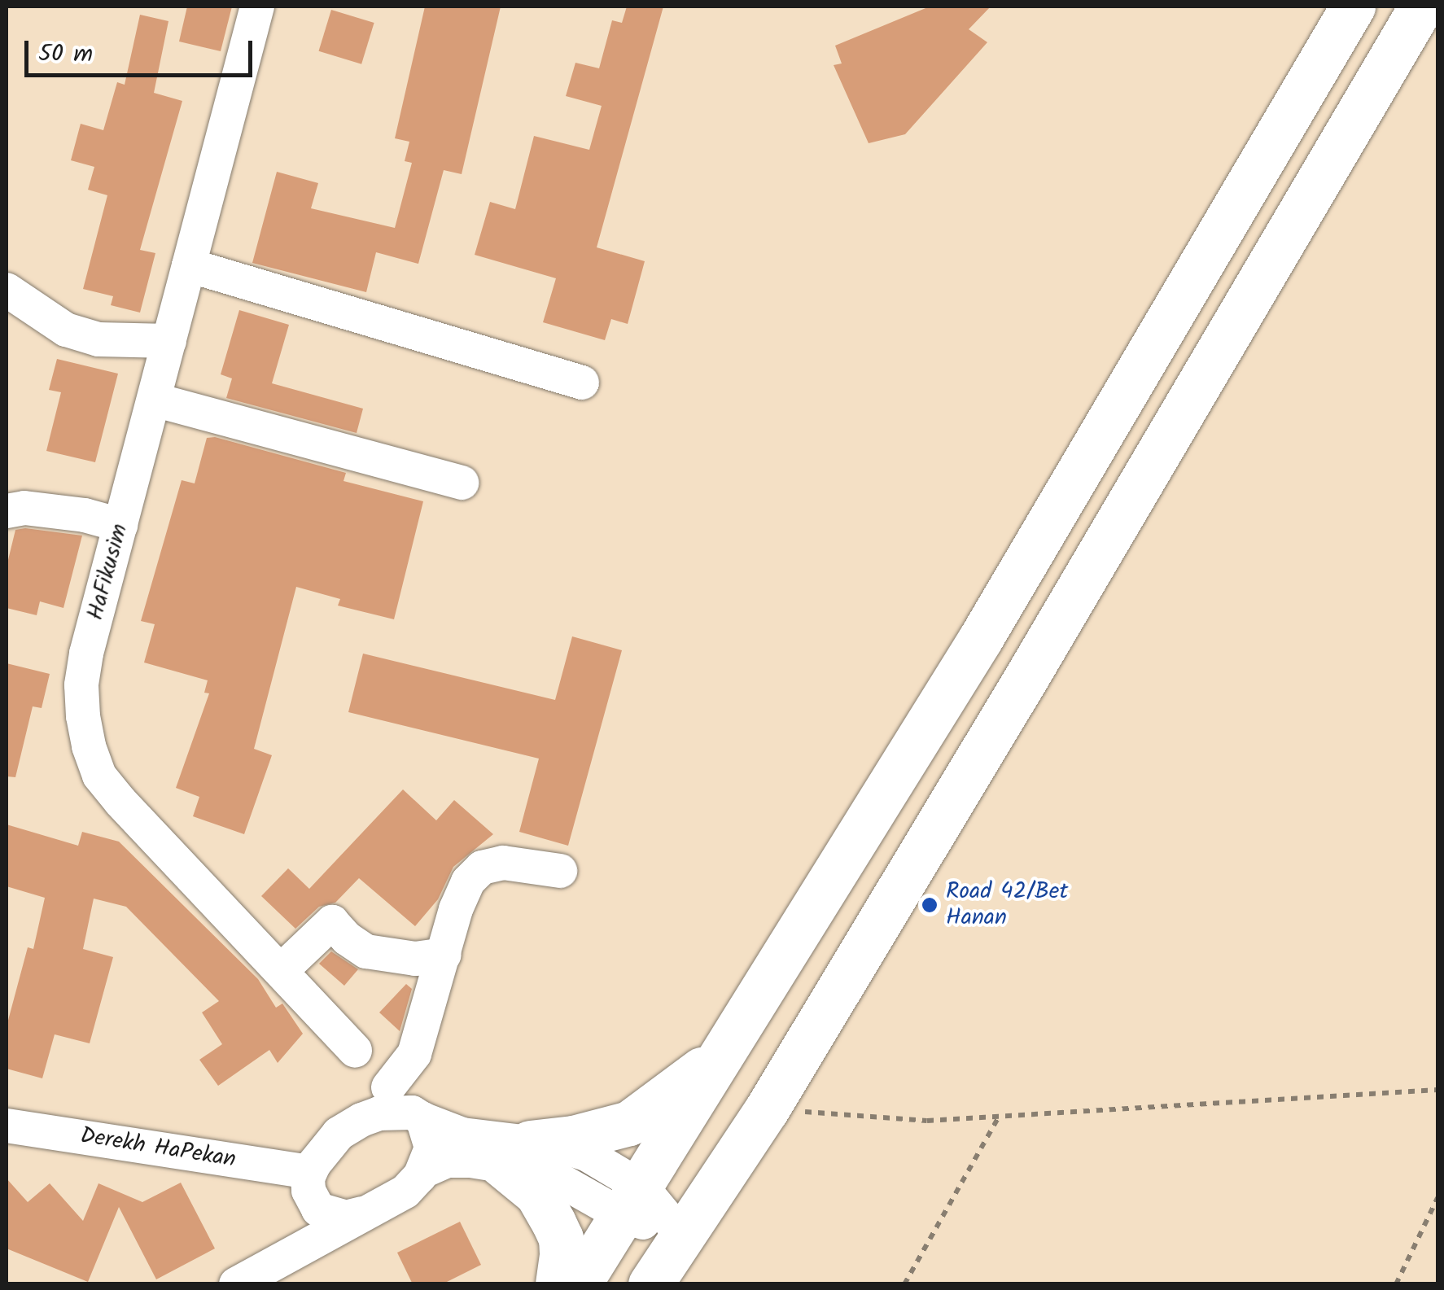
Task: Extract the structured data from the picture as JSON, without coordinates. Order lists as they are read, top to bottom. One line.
{"streets":{"street":["HaFikusim","Derekh HaPekan"]},"crossings":[["HaFikusim","Derekh HaPekan"]],"places":["Road 42/Bet Hanan"],"scale_bar":"50 m"}
